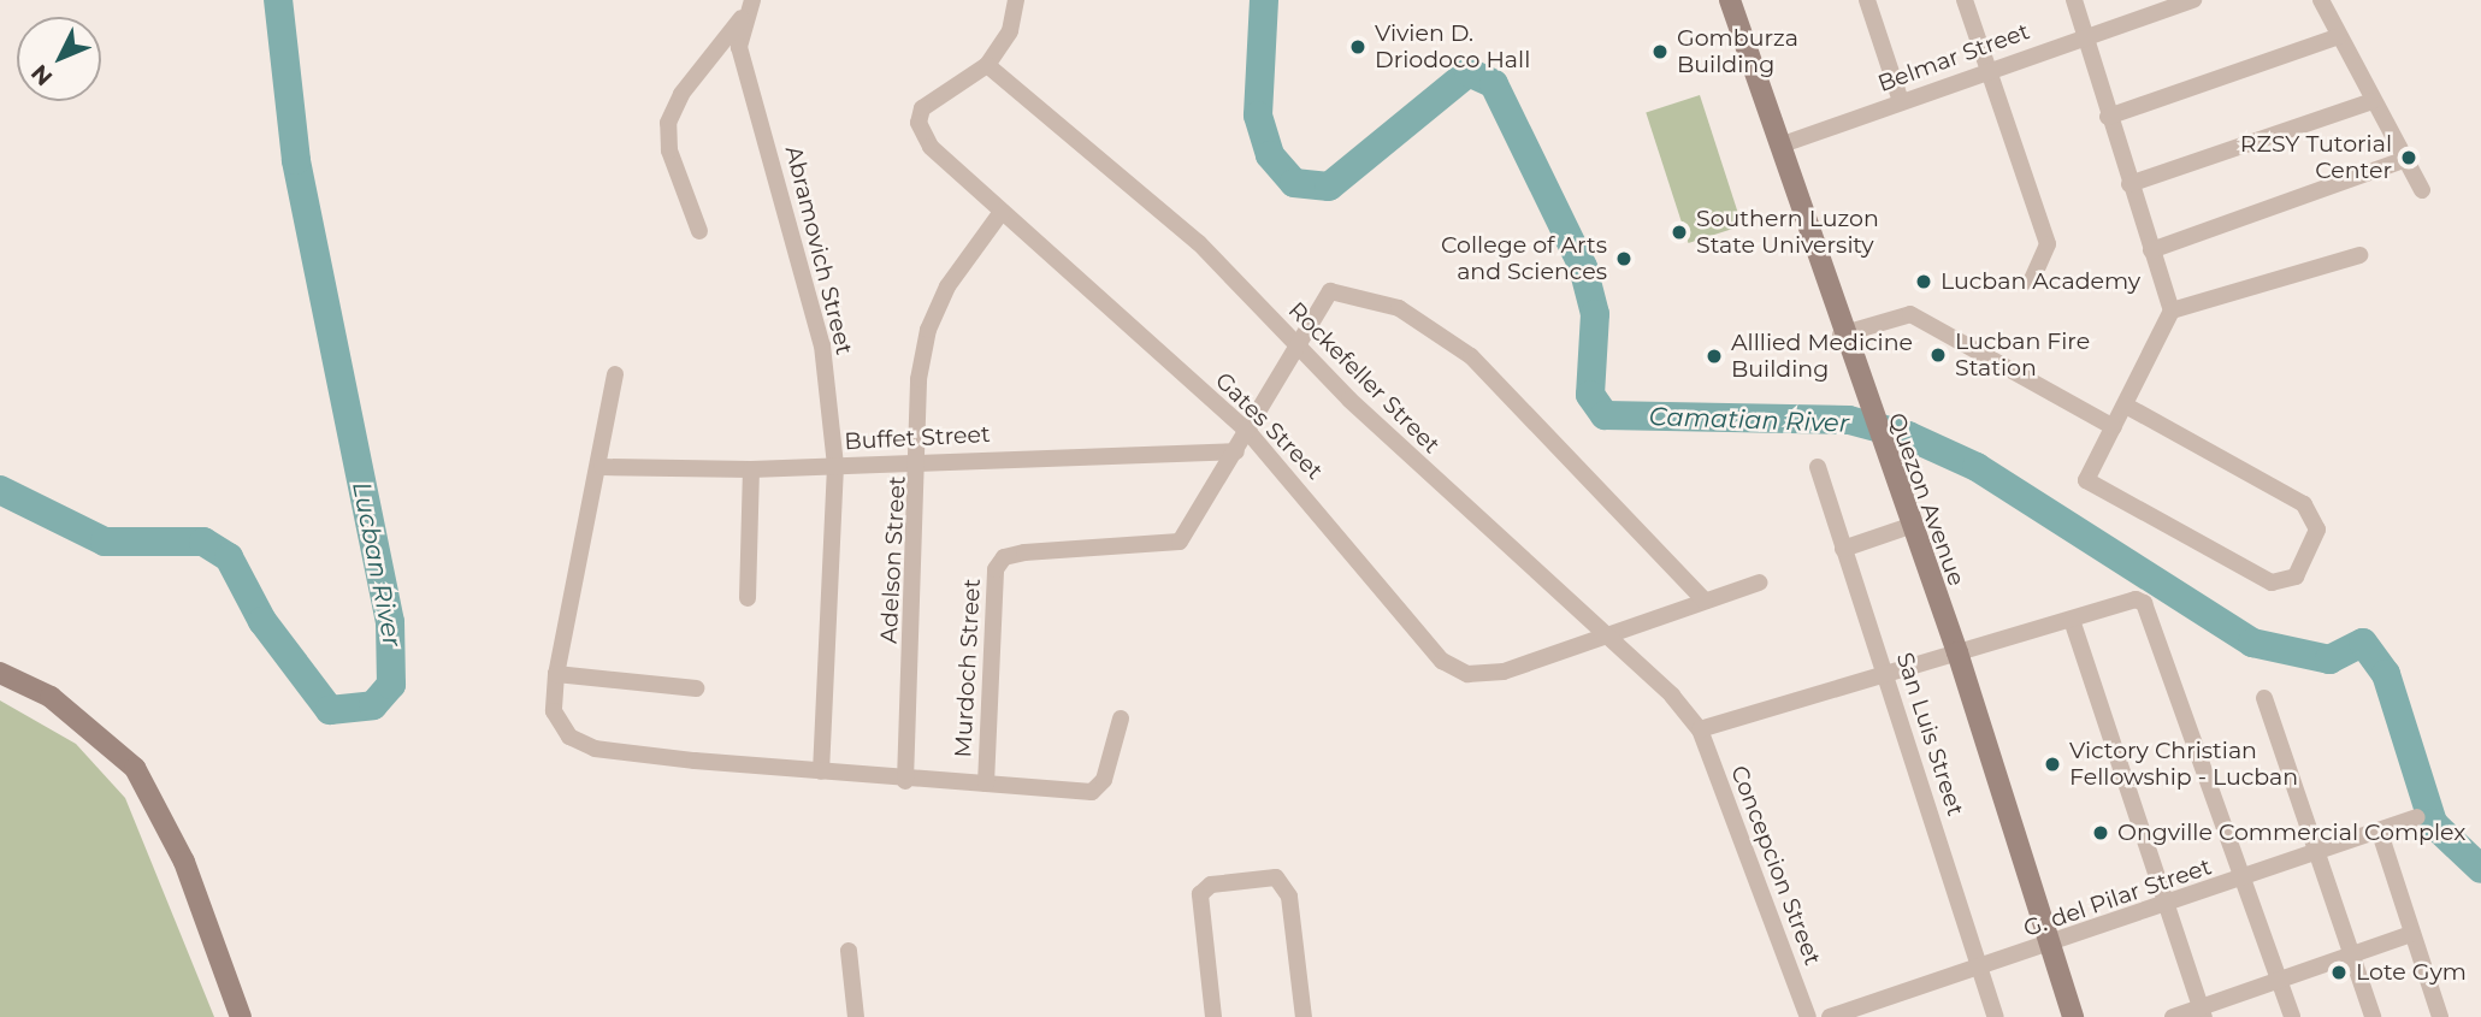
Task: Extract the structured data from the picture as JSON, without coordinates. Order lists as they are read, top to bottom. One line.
{"streets":{"main road":["Quezon Avenue"],"street":["Belmar Street","Abramovich Street","Rockefeller Street","Gates Street","Buffet Street","Adelson Street","Murdoch Street","San Luis Street","Concepcion Street","G. del Pilar Street"]},"crossings":[["Belmar Street","Quezon Avenue"],["Abramovich Street","Buffet Street"],["Rockefeller Street","Gates Street"],["Rockefeller Street","Murdoch Street"],["Rockefeller Street","Concepcion Street"],["Gates Street","Adelson Street"],["Gates Street","Murdoch Street"],["Buffet Street","Adelson Street"],["Buffet Street","Murdoch Street"],["Quezon Avenue","G. del Pilar Street"],["San Luis Street","G. del Pilar Street"]],"water":["Camatian River","Lucban River"],"places":["Vivien D. Driodoco Hall","Gomburza Building","RZSY Tutorial Center","Southern Luzon State University","College of Arts and Sciences","Lucban Academy","Lucban Fire Station","Alllied Medicine Building","Victory Christian Fellowship - Lucban","Ongville Commercial Complex","Lote Gym"],"north":"bottom left"}
